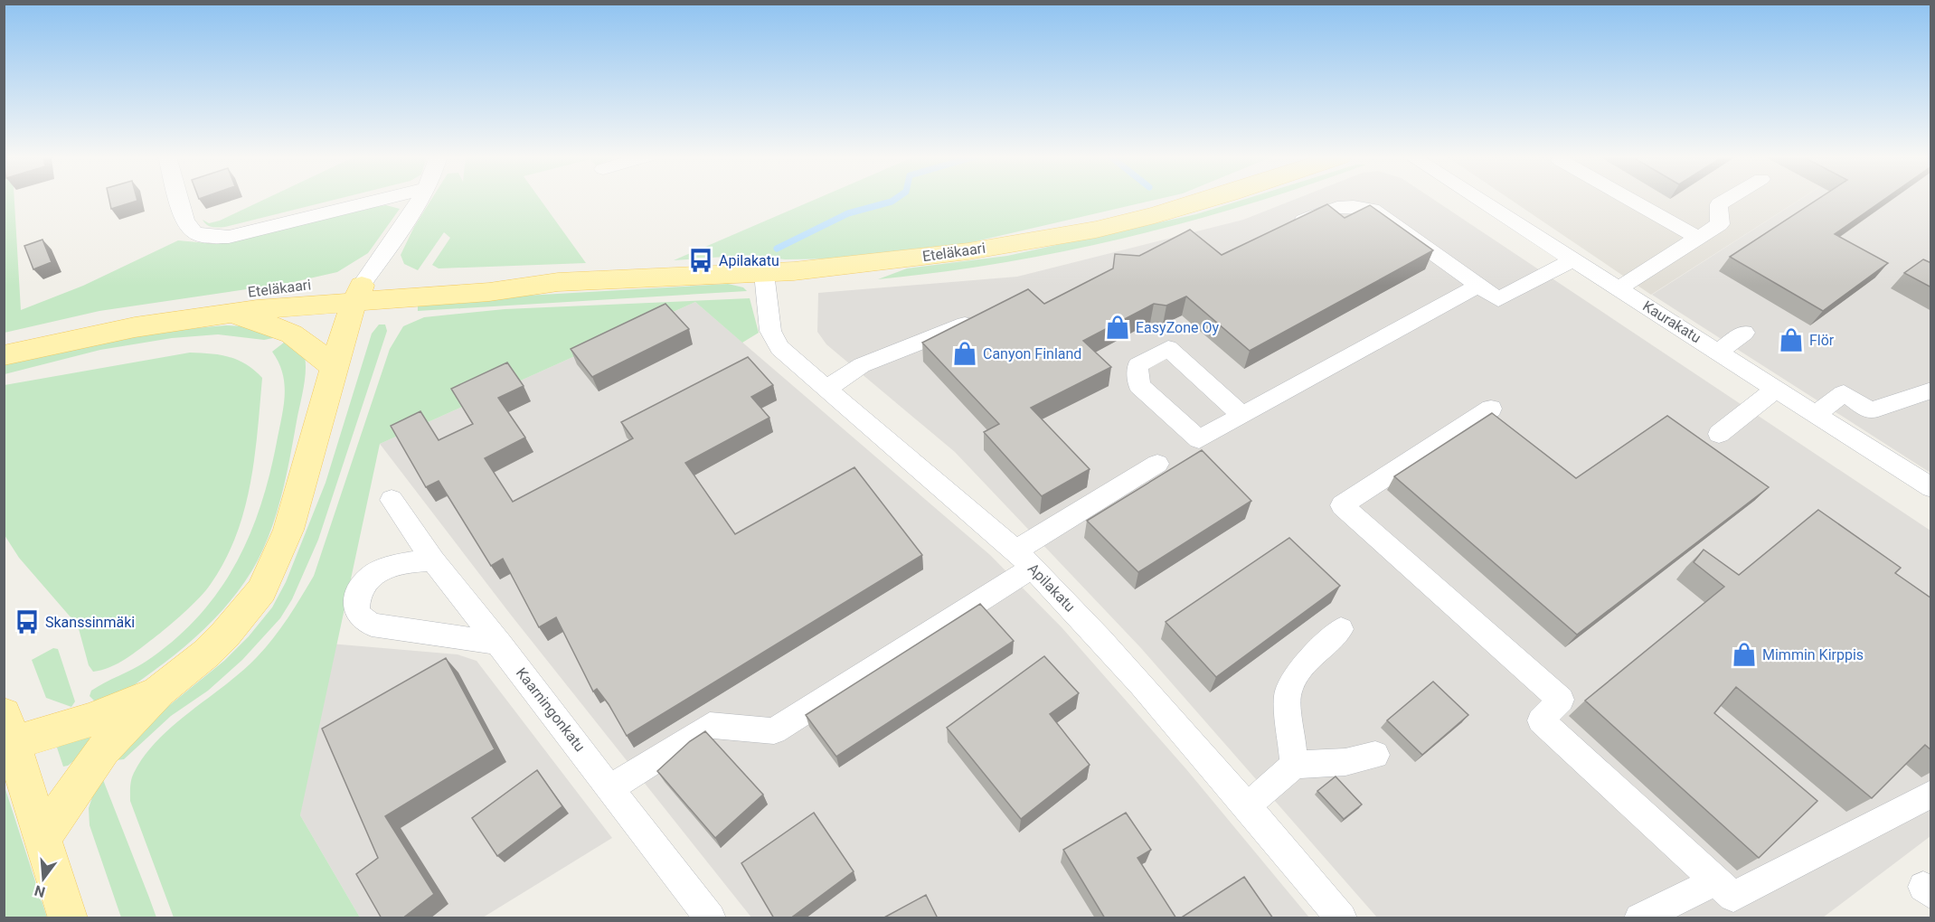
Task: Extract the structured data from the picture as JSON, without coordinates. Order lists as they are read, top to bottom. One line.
{"streets":{"main road":["Eteläkaari"],"street":["Kaurakatu","Apilakatu","Kaarningonkatu"]},"crossings":[["Eteläkaari","Apilakatu"]],"places":{"bus stop":["Apilakatu","Skanssinmäki"],"shop":["EasyZone Oy","Flör","Canyon Finland","Mimmin Kirppis"]},"north":"bottom"}
